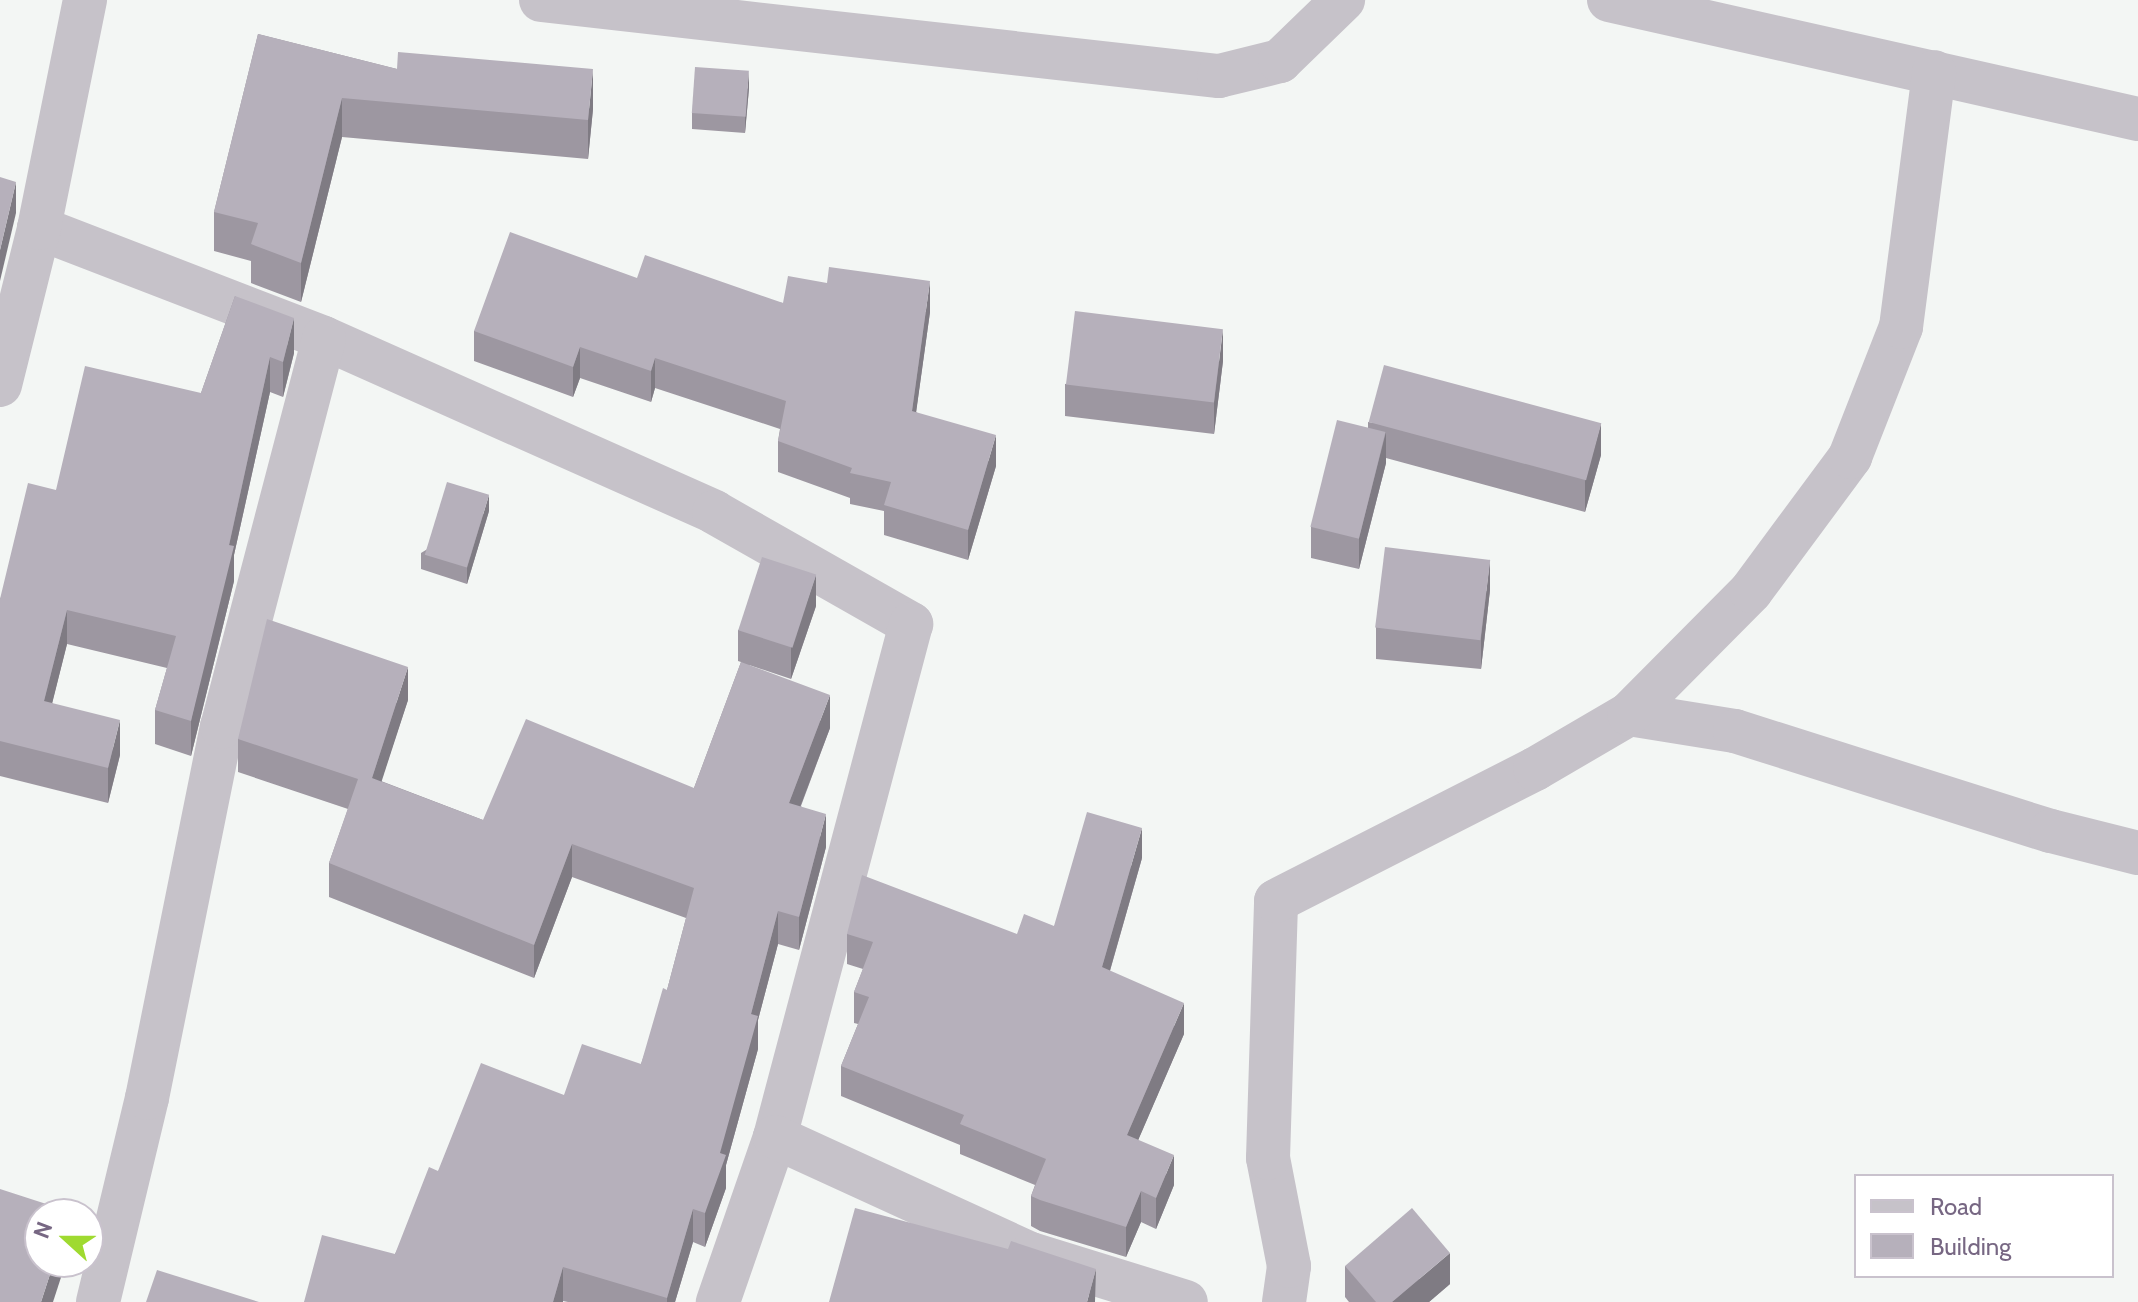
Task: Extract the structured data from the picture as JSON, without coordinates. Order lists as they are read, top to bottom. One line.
{"legend":["Road","Building"],"north":"left"}
